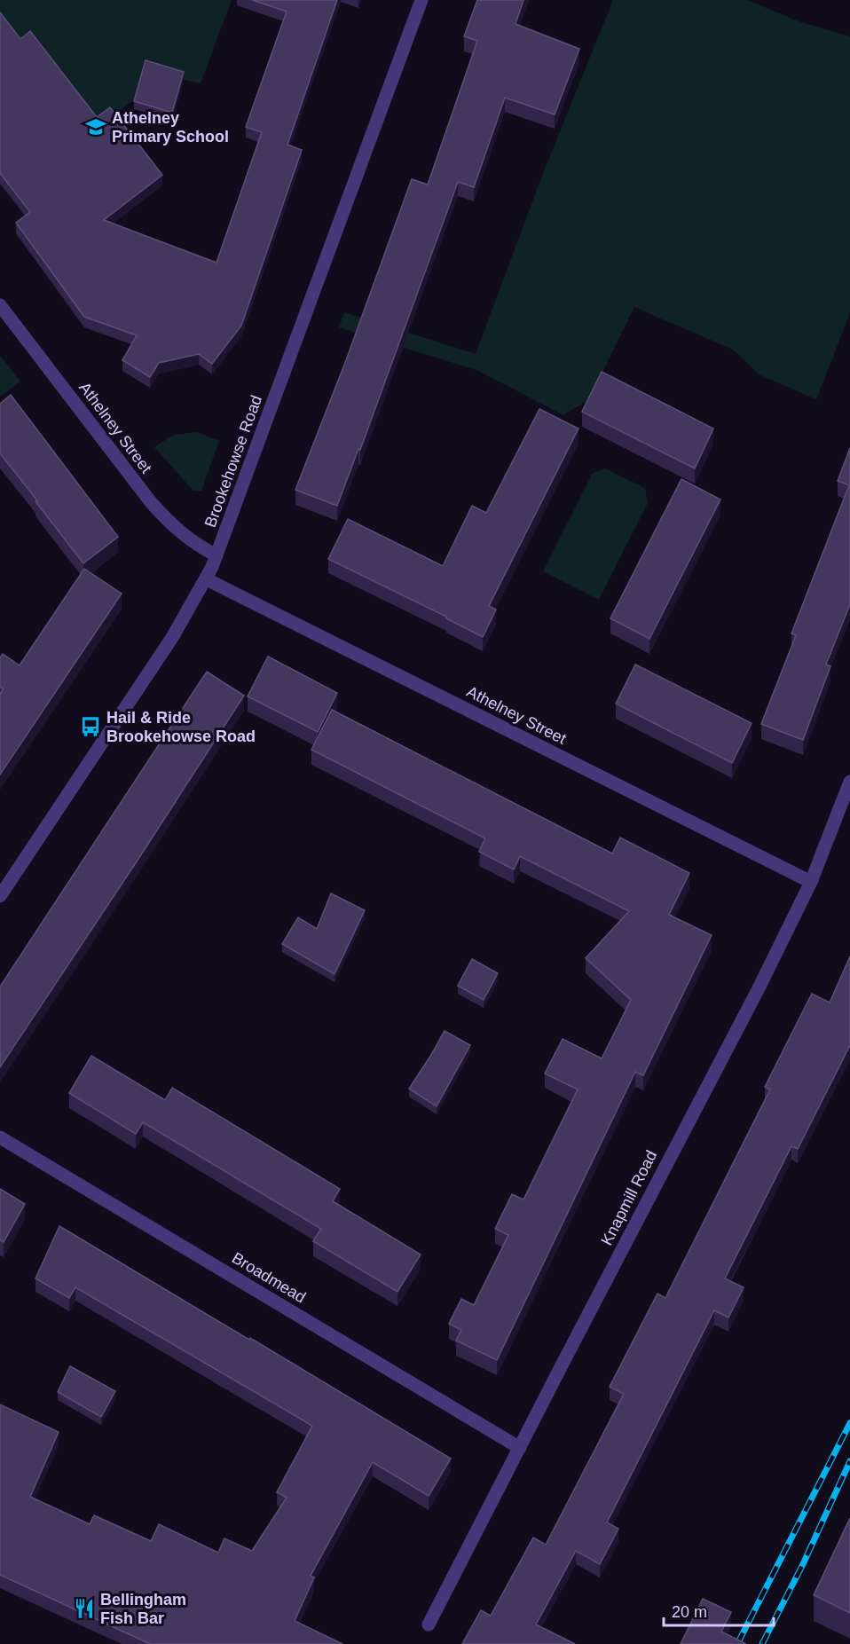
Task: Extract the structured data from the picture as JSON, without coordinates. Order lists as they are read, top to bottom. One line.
{"streets":{"street":["Athelney Street","Brookehowse Road","Knapmill Road","Broadmead"]},"crossings":[["Athelney Street","Brookehowse Road"],["Athelney Street","Knapmill Road"],["Knapmill Road","Broadmead"]],"places":{"school or university":["Athelney Primary School"],"bus stop":["Hail & Ride Brookehowse Road"],"restaurant":["Bellingham Fish Bar"]},"scale_bar":"20 m"}
